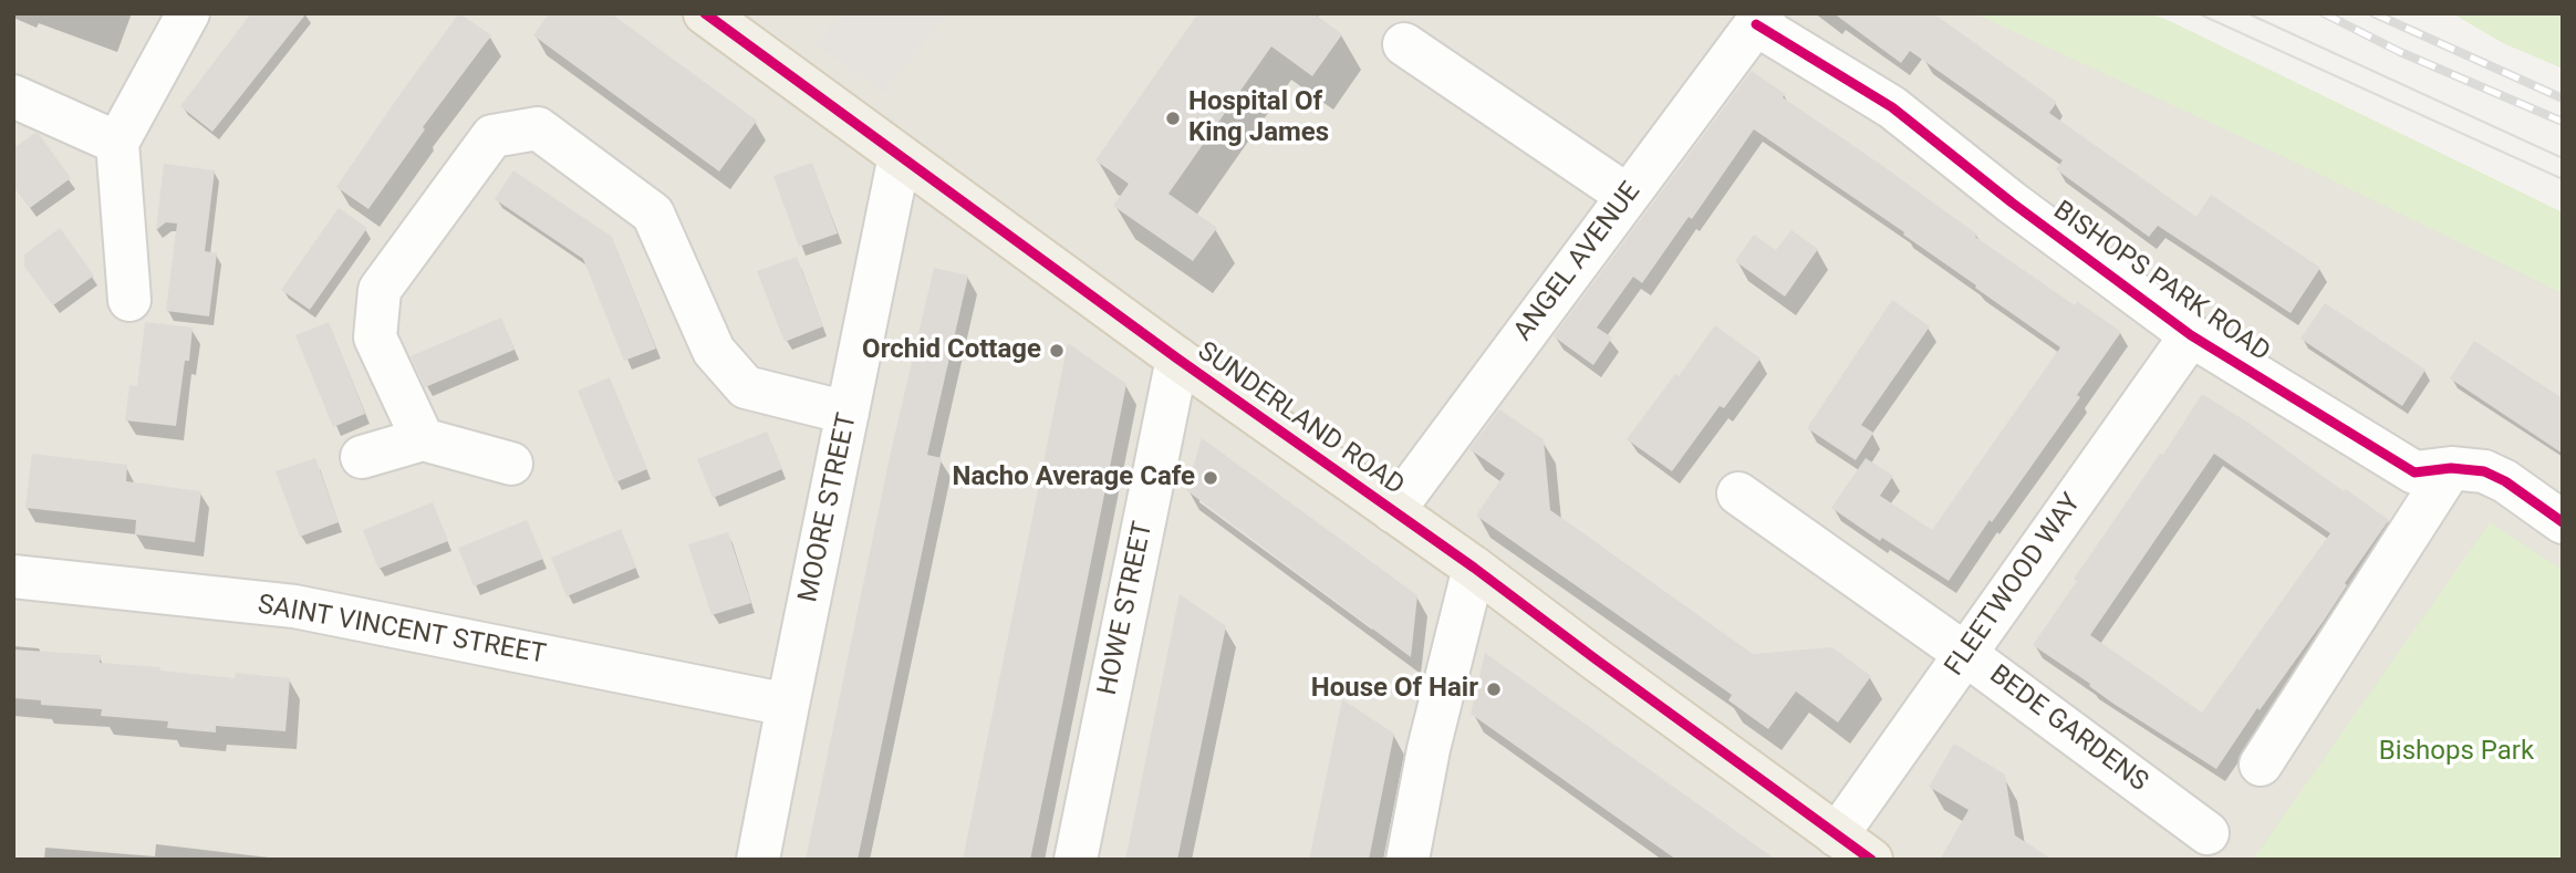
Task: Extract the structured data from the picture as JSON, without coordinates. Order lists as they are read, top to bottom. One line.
{"streets":{"main road":["SUNDERLAND ROAD"],"street":["ANGEL AVENUE","BISHOPS PARK ROAD","MOORE STREET","FLEETWOOD WAY","HOWE STREET","SAINT VINCENT STREET","BEDE GARDENS"]},"crossings":[["ANGEL AVENUE","BISHOPS PARK ROAD"],["ANGEL AVENUE","SUNDERLAND ROAD"],["BISHOPS PARK ROAD","FLEETWOOD WAY"],["SUNDERLAND ROAD","MOORE STREET"],["SUNDERLAND ROAD","FLEETWOOD WAY"],["SUNDERLAND ROAD","HOWE STREET"],["MOORE STREET","SAINT VINCENT STREET"],["FLEETWOOD WAY","BEDE GARDENS"]],"parks":["Bishops Park"],"places":["Hospital Of King James","Orchid Cottage","Nacho Average Cafe","House Of Hair"]}
